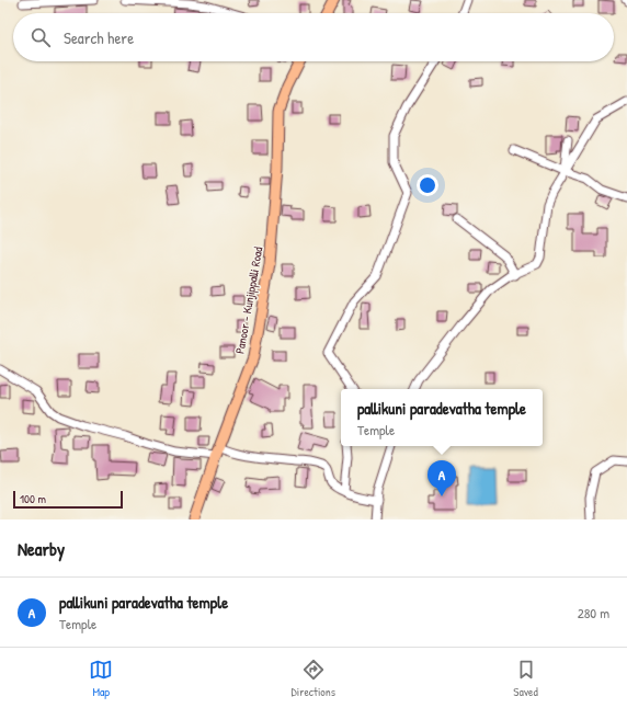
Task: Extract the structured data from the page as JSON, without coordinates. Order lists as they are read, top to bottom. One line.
{"streets":{"main road":["Panoor - Kunjippalli Road"]},"scale_bar":"100 m","page":{"search":"Search here","popup":["pallikuni paradevatha temple","Temple"],"pins":"A","scale":"100 m","heading":"Nearby","list":[{"mark":"A","name":"pallikuni paradevatha temple","note":"Temple","value":"280 m"}],"nav":["Map","Directions","Saved"]}}
